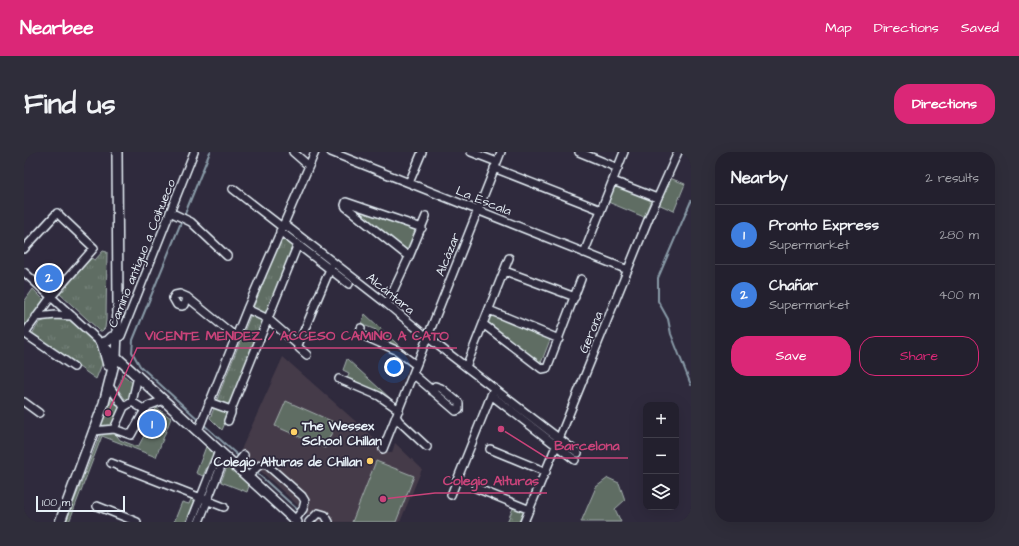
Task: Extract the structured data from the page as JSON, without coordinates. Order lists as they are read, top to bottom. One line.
{"streets":{"street":["La Escala","Camino antiguo a Coihueco","Alcázar","Alcántara","Gerona"]},"crossings":[["La Escala","Alcázar"],["La Escala","Gerona"],["Alcázar","Alcántara"],["Alcántara","Gerona"]],"places":["VICENTE MENDEZ / ACCESO CAMINO A CATO","Barcelona","The Wessex School Chillan","Colegio Alturas de Chillan","Colegio Alturas"],"scale_bar":"100 m","page":{"header":"Nearbee","nav":["Map","Directions","Saved"],"buttons":["Directions",["Save","Share"]],"title":"Find us","heading":["Nearby","2 results"],"list":[{"mark":"1","name":"Pronto Express","note":"Supermarket","value":"280 m"},{"mark":"2","name":"Chañar","note":"Supermarket","value":"400 m"}],"pins":["2","1"],"map_buttons":["+","−"],"scale":"100 m"}}
